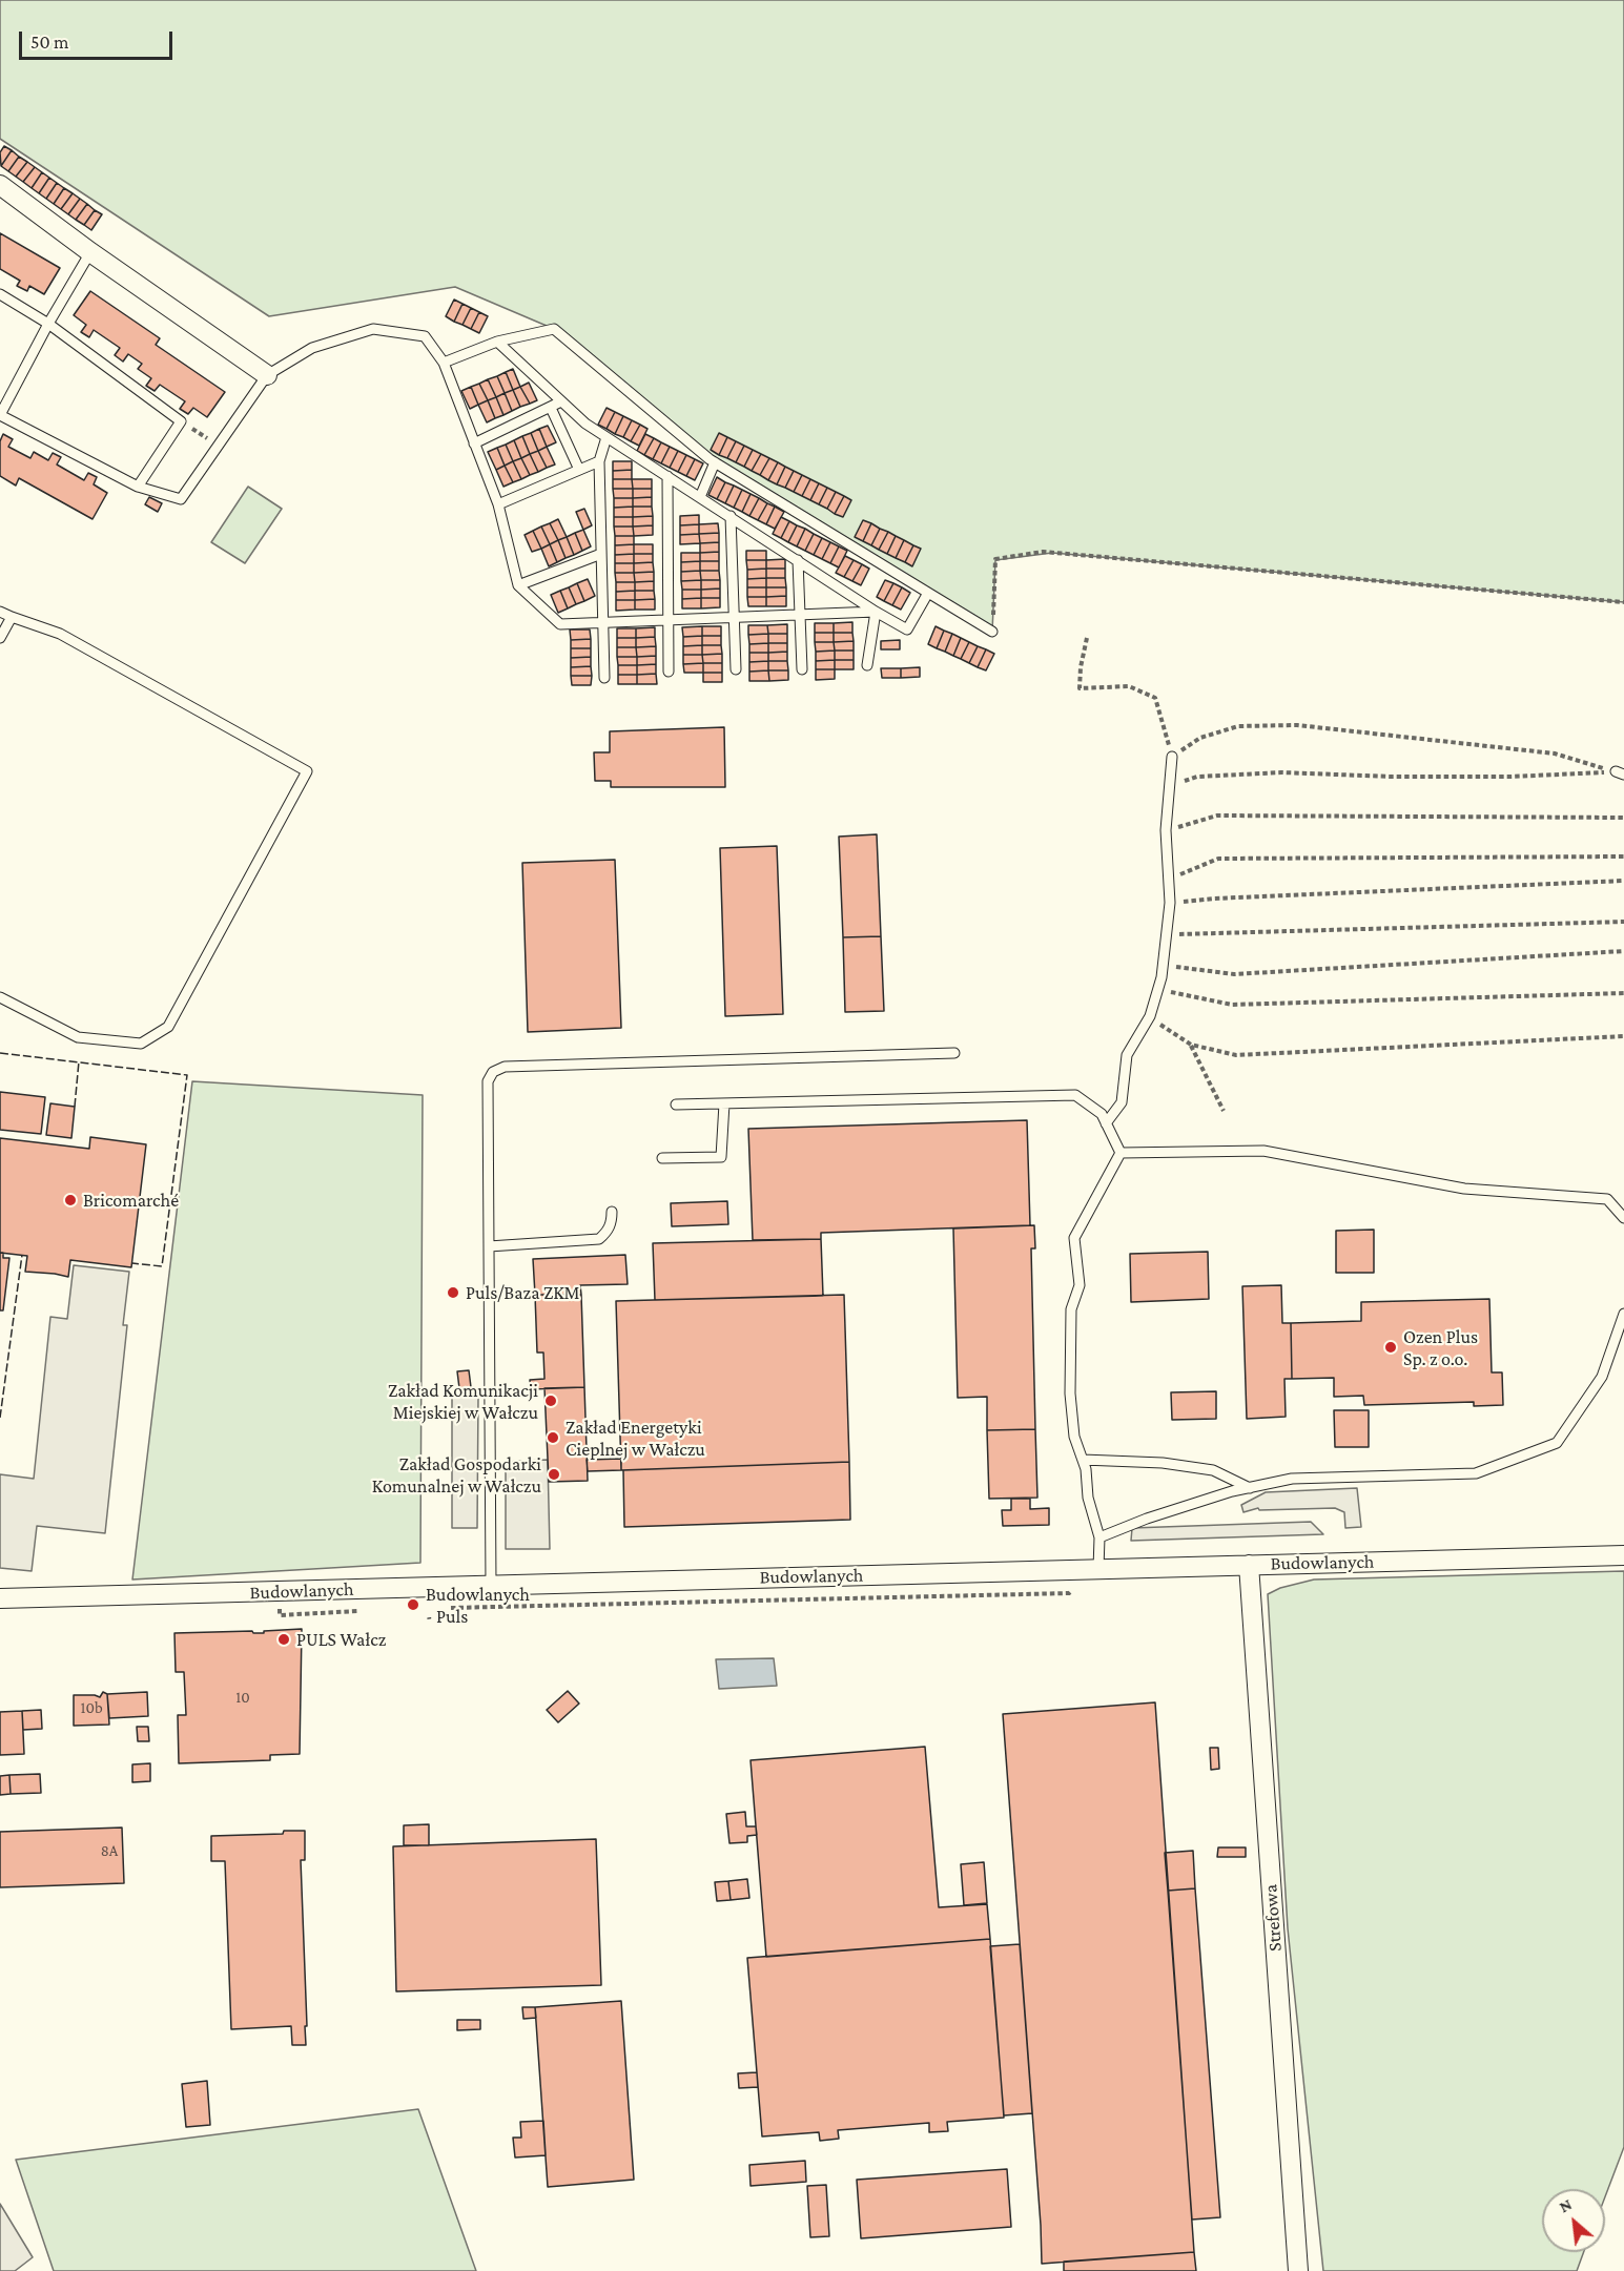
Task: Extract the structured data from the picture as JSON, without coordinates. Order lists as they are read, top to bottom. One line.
{"streets":{"street":["Budowlanych","Strefowa"]},"crossings":[["Budowlanych","Strefowa"]],"places":["Bricomarché","Puls/Baza ZKM","Ozen Plus Sp. z o.o.","Zakład Komunikacji Miejskiej w Wałczu","Zakład Energetyki Cieplnej w Wałczu","Zakład Gospodarki Komunalnej w Wałczu","Budowlanych - Puls","PULS Wałcz"],"house_numbers":["10","10b","8A"],"scale_bar":"50 m","north":"top left"}
